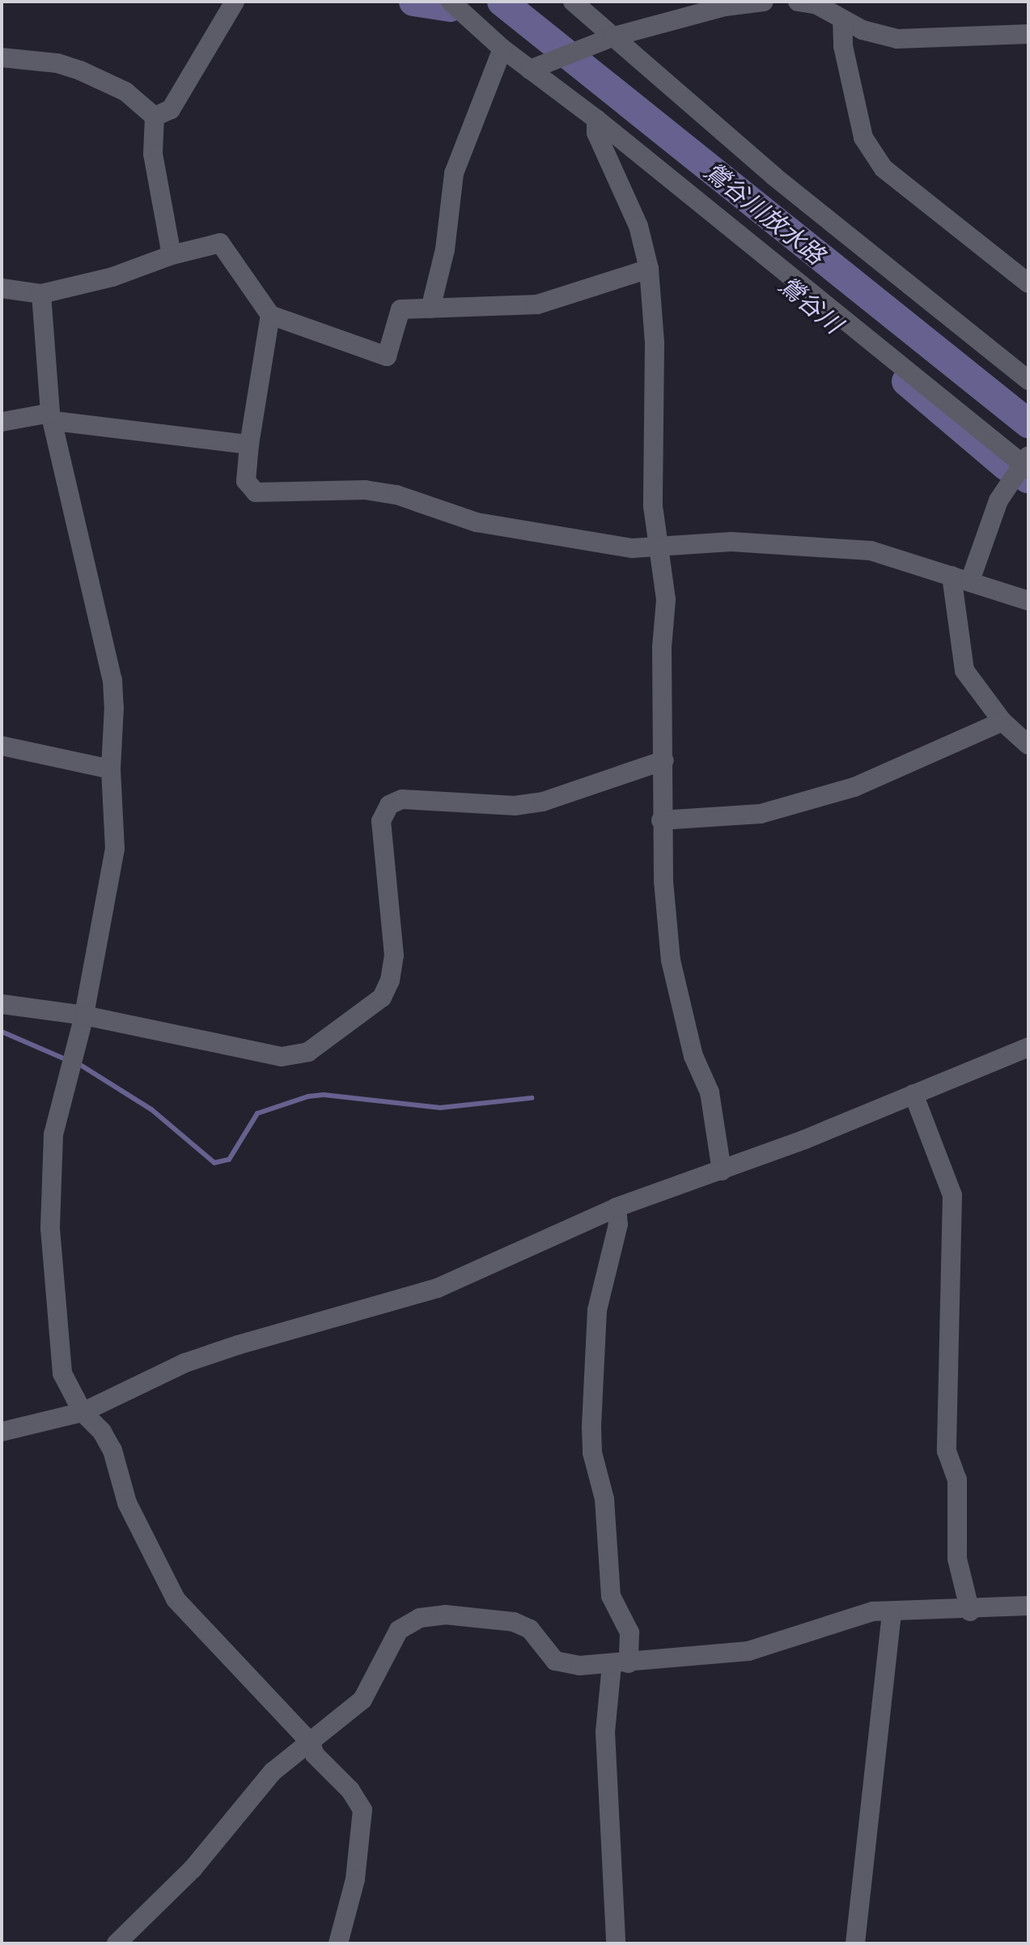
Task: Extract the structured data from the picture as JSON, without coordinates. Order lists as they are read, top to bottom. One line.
{"water":["鶯谷川放水路","鶯谷川"]}
